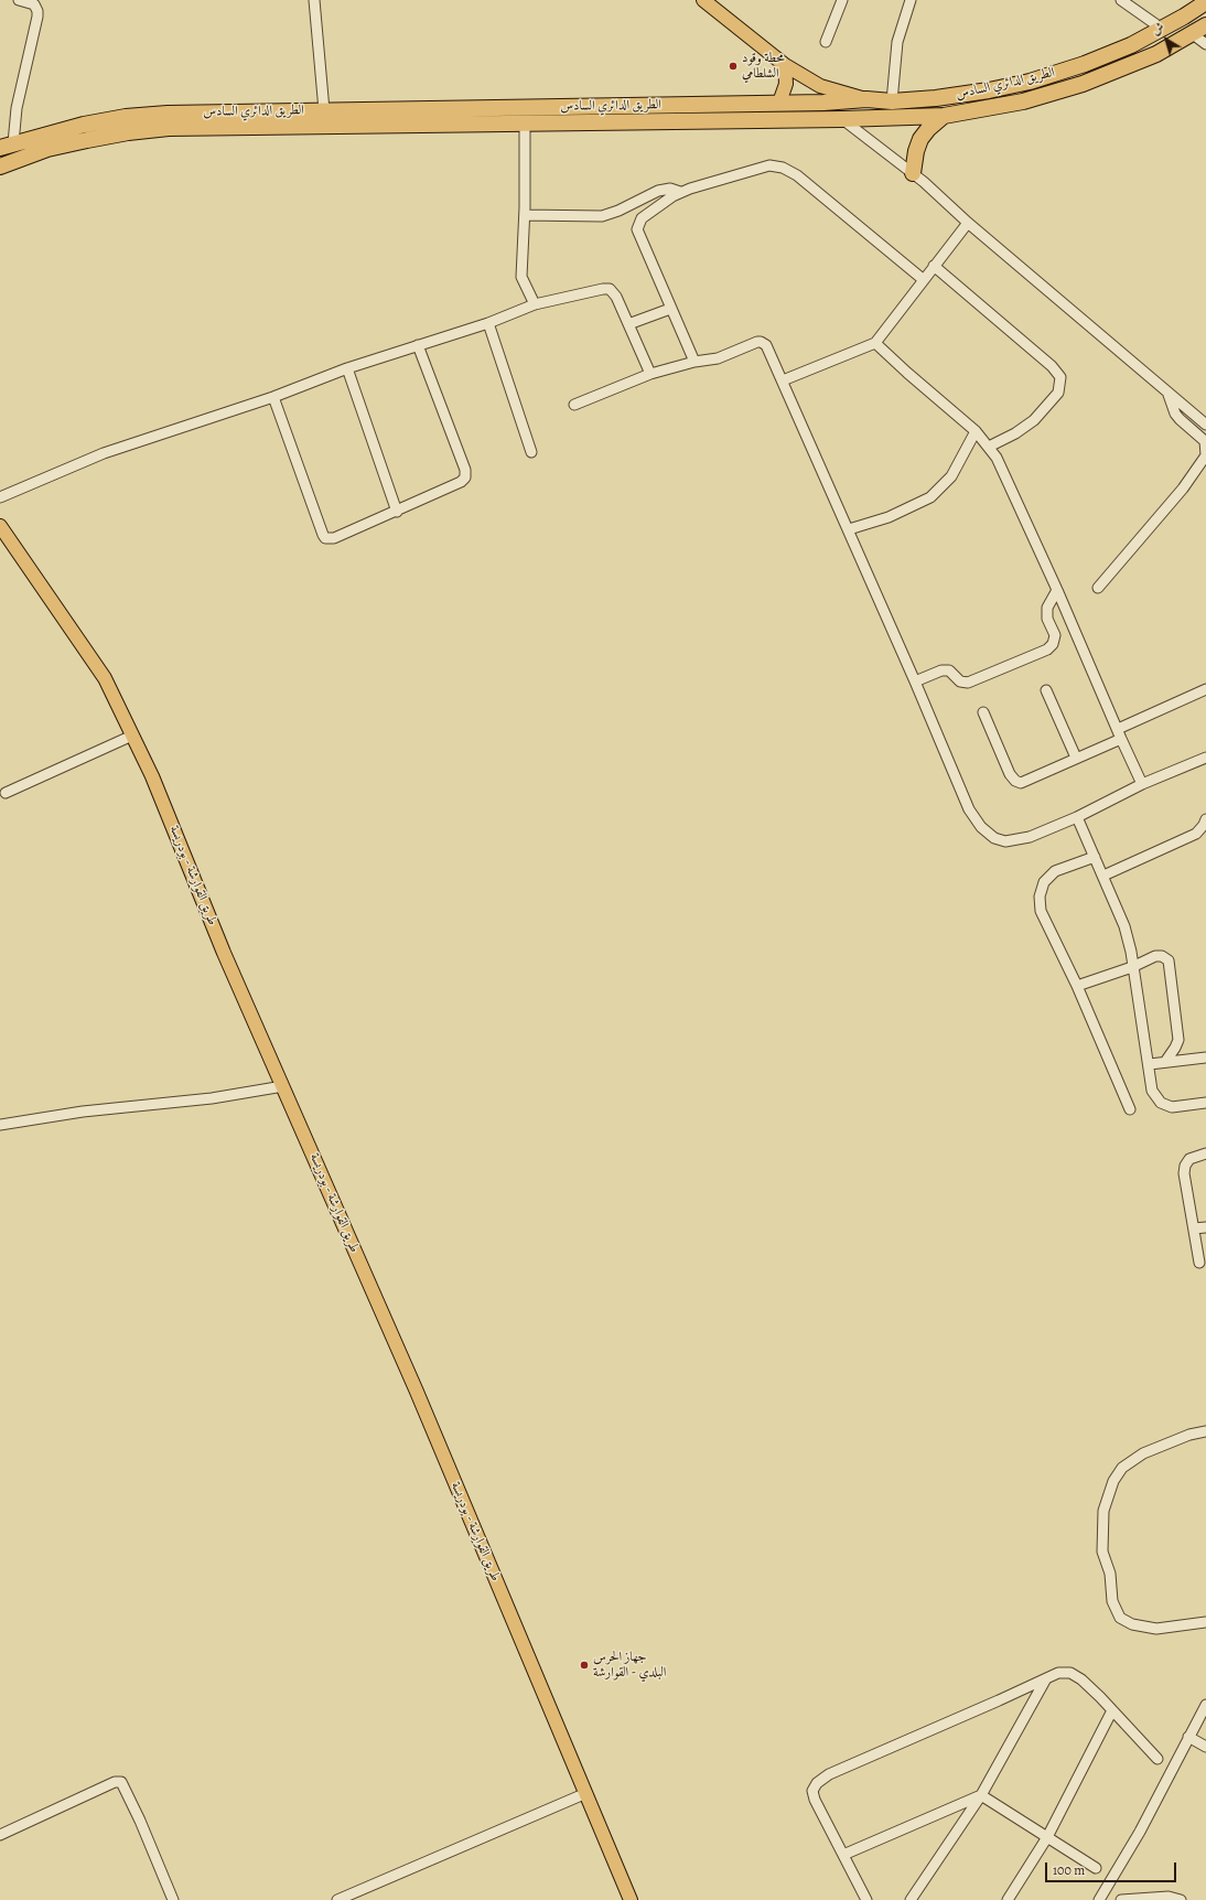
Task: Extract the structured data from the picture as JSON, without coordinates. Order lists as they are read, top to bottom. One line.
{"streets":{"highway":["الطريق الدائري السادس"],"main road":["طريق القوارشة - بودريسة"]},"places":["محطة وقود الشلطامي","جهاز الحرس البلدي - القوارشة"],"scale_bar":"100 m","north":"top left"}
